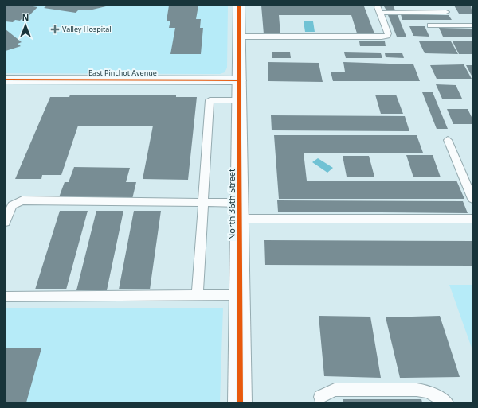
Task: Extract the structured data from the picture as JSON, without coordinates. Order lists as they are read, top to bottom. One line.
{"streets":{"main road":["East Pinchot Avenue","North 36th Street"]},"crossings":[["East Pinchot Avenue","North 36th Street"]],"places":{"health":["Valley Hospital"]},"north":"top"}
